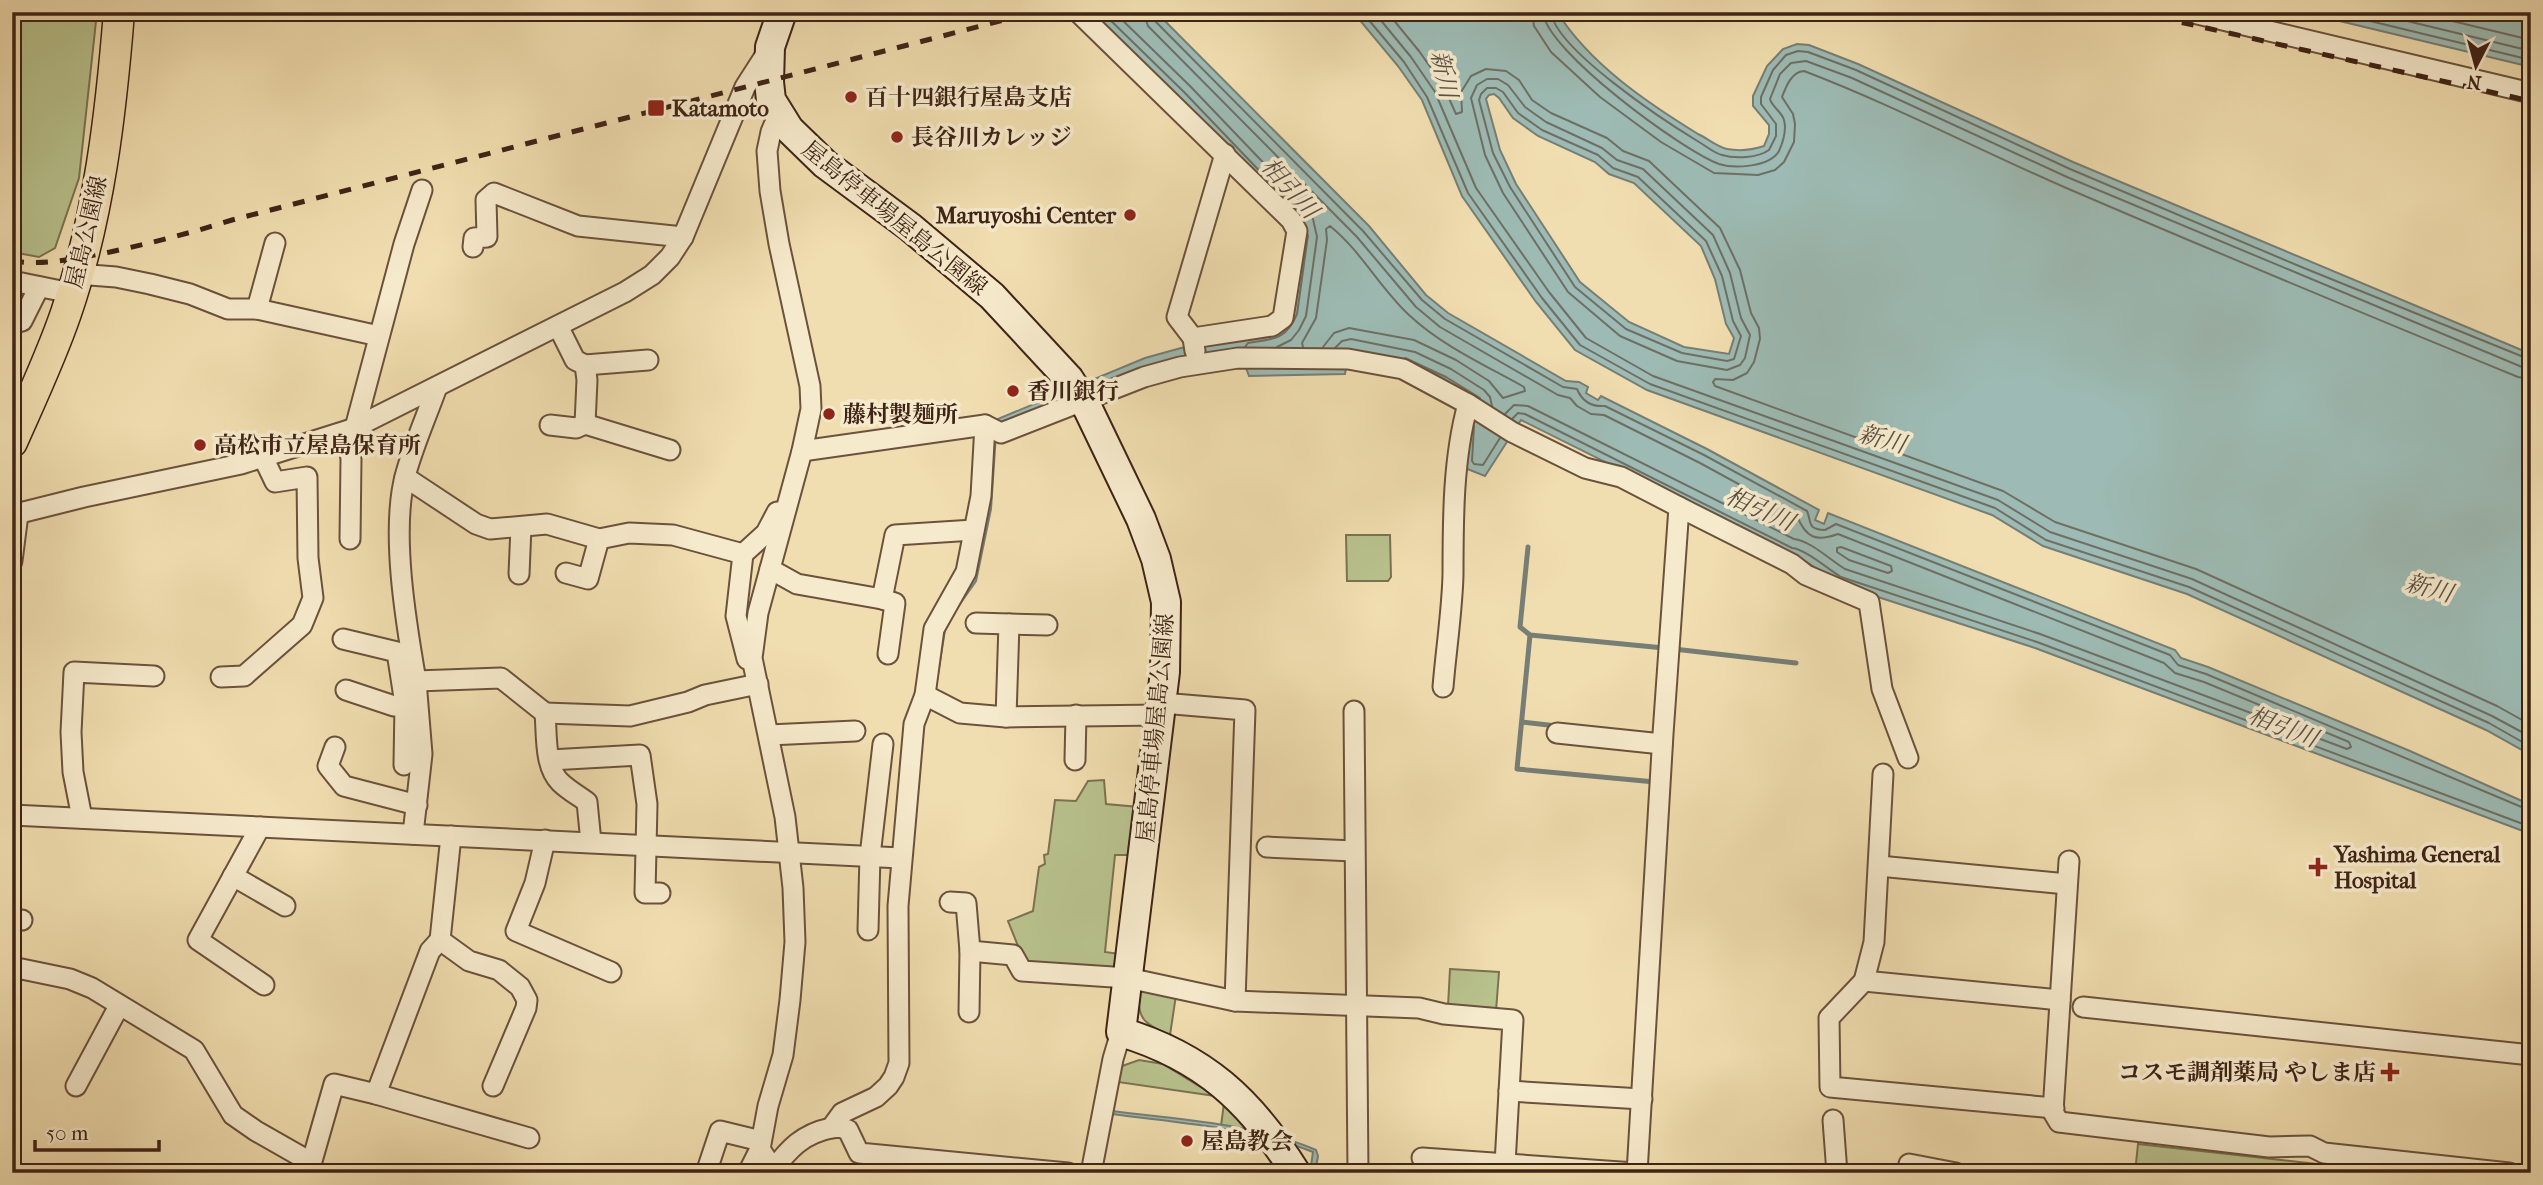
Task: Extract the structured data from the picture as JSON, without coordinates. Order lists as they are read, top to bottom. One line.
{"streets":{"main road":["屋島停車場屋島公園線","屋島公園線"]},"water":["新川","相引川"],"places":{"other":["百十四銀行屋島支店","長谷川カレッジ","Maruyoshi Center","香川銀行","藤村製麺所","高松市立屋島保育所","屋島教会"],"transit":["Katamoto"],"health":["Yashima General Hospital","コスモ調剤薬局 やしま店"]},"scale_bar":"50 m","north":"bottom"}
